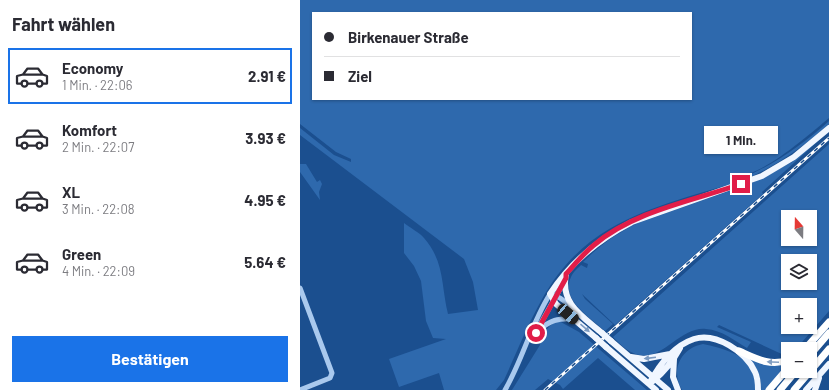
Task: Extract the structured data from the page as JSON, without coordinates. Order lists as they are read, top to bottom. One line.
{"north":"top","page":{"heading":"Fahrt wählen","banner":["Birkenauer Straße","Ziel"],"list":[{"name":"Economy","note":"1 Min. · 22:06","value":"2.91 €"},{"name":"Komfort","note":"2 Min. · 22:07","value":"3.93 €"},{"name":"XL","note":"3 Min. · 22:08","value":"4.95 €"},{"name":"Green","note":"4 Min. · 22:09","value":"5.64 €"}],"bubble":"1 Min.","map_buttons":["+","−"],"buttons":"Bestätigen"}}
